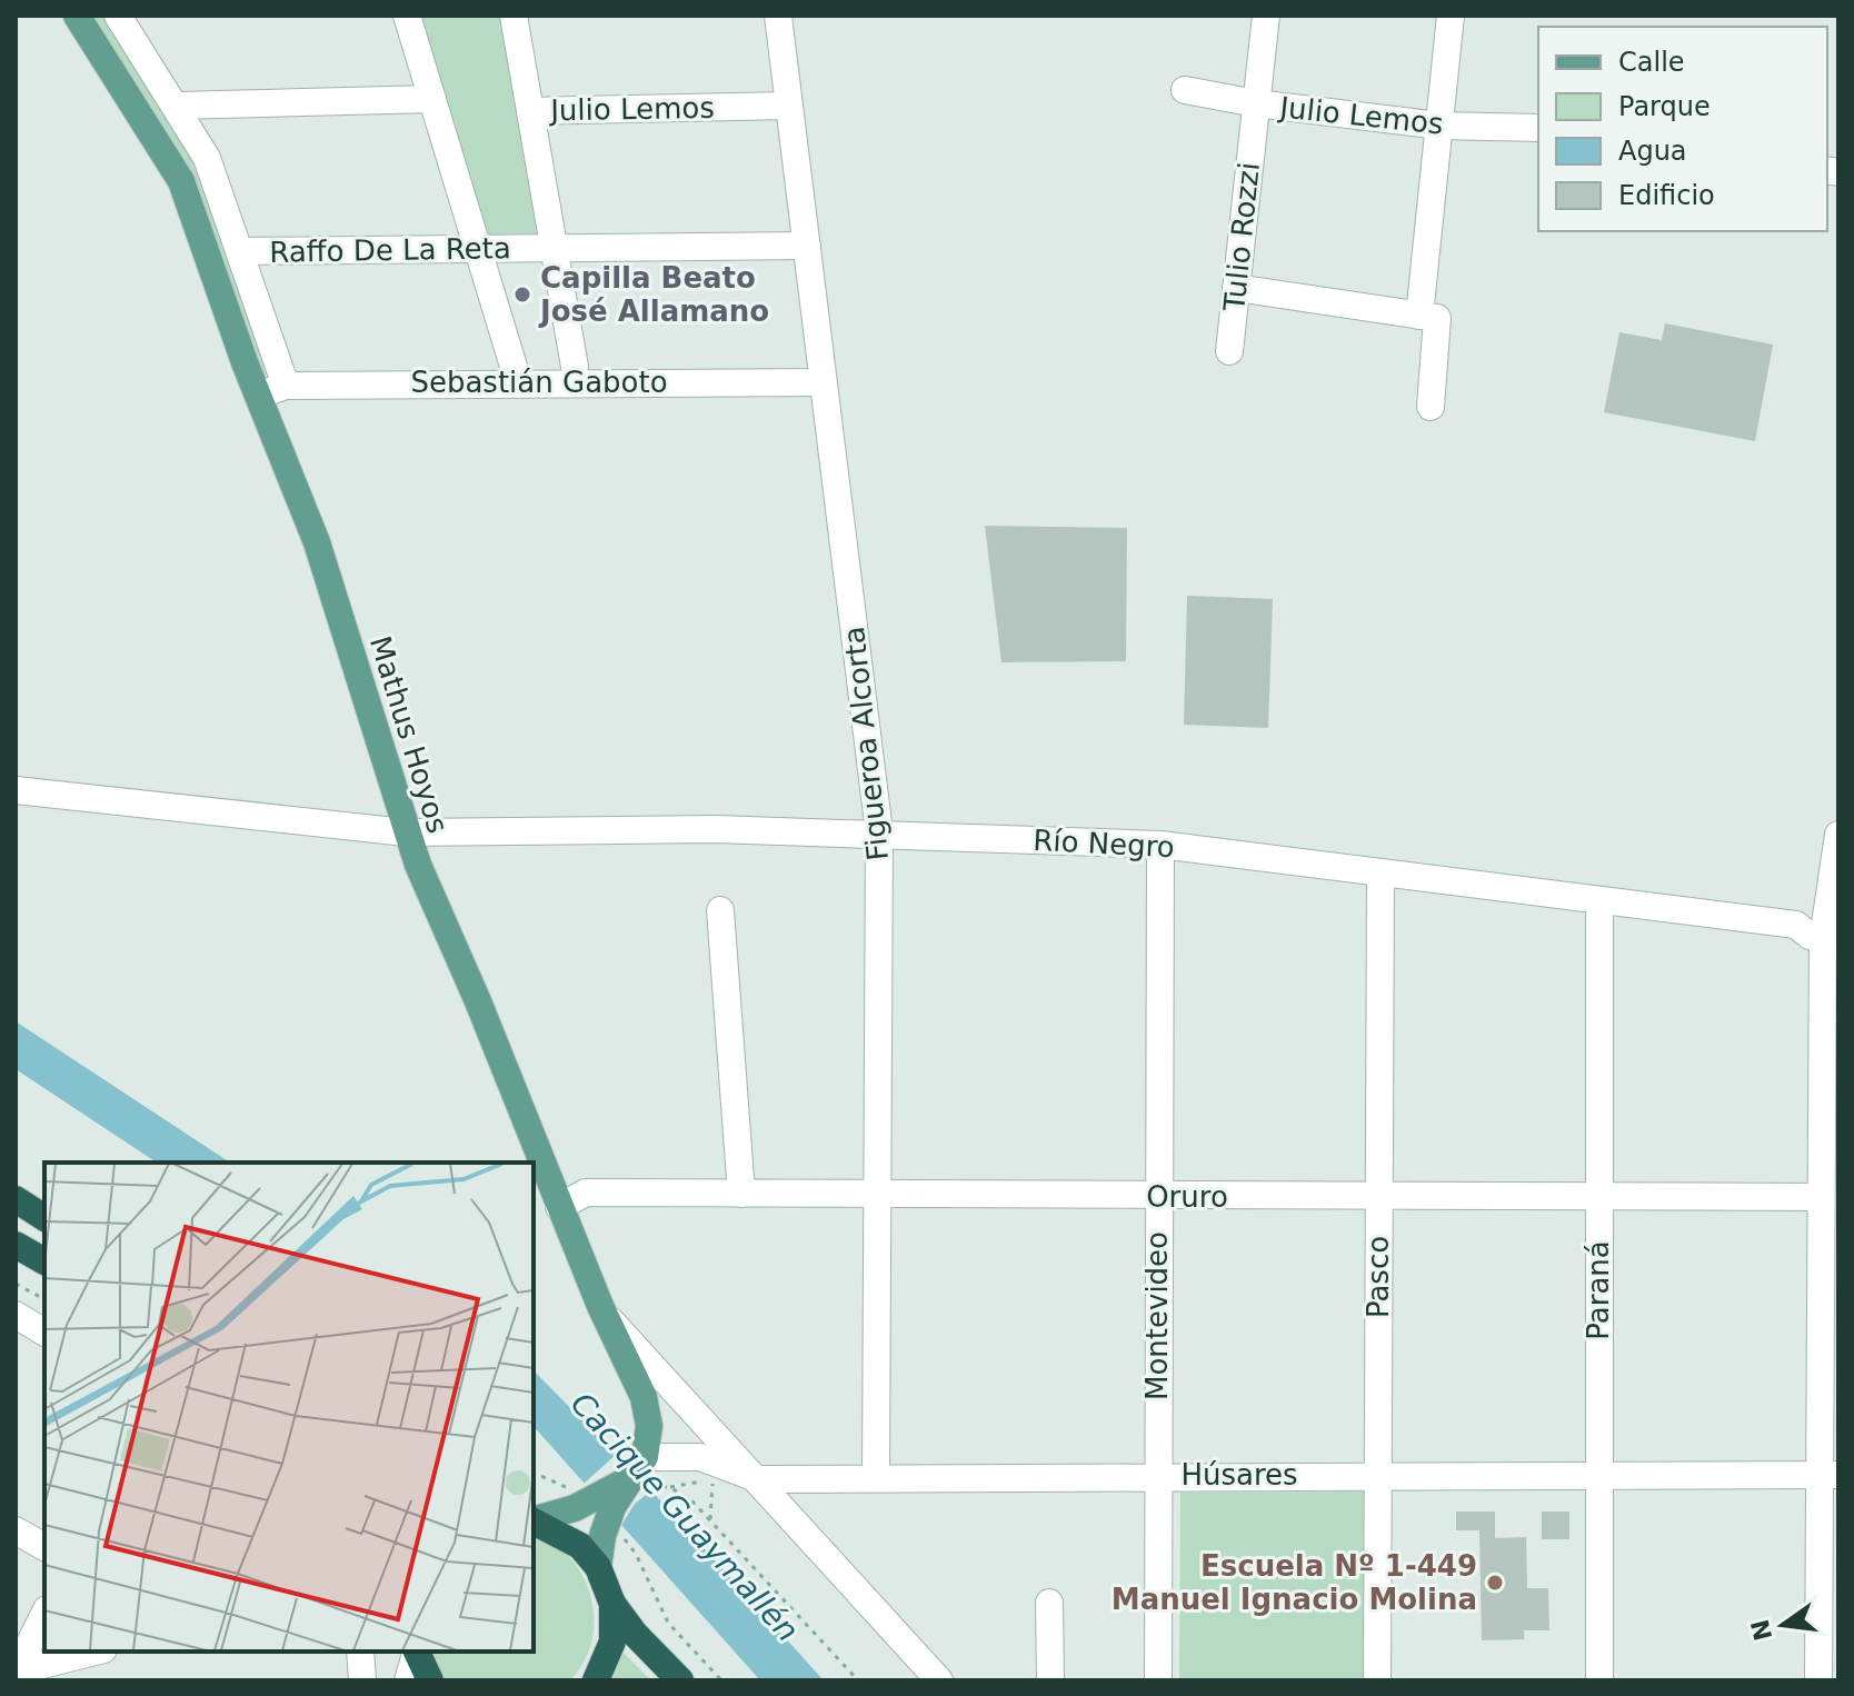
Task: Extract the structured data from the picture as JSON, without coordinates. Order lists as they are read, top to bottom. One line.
{"streets":{"main road":["Mathus Hoyos"],"street":["Julio Lemos","Tulio Rozzi","Raffo De La Reta","Sebastián Gaboto","Figueroa Alcorta","Río Negro","Oruro","Pasco","Paraná","Montevideo","Húsares"]},"crossings":[["Julio Lemos","Tulio Rozzi"],["Julio Lemos","Figueroa Alcorta"],["Raffo De La Reta","Figueroa Alcorta"],["Sebastián Gaboto","Mathus Hoyos"],["Sebastián Gaboto","Figueroa Alcorta"],["Mathus Hoyos","Río Negro"],["Mathus Hoyos","Oruro"],["Mathus Hoyos","Húsares"],["Figueroa Alcorta","Río Negro"],["Figueroa Alcorta","Oruro"],["Figueroa Alcorta","Húsares"],["Río Negro","Pasco"],["Río Negro","Paraná"],["Río Negro","Montevideo"],["Oruro","Pasco"],["Oruro","Paraná"],["Oruro","Montevideo"],["Pasco","Húsares"],["Paraná","Húsares"],["Montevideo","Húsares"]],"water":["Cacique Guaymallén"],"places":["Capilla Beato José Allamano","Escuela Nº 1-449 Manuel Ignacio Molina"],"legend":["Calle","Parque","Agua","Edificio"],"north":"left"}
